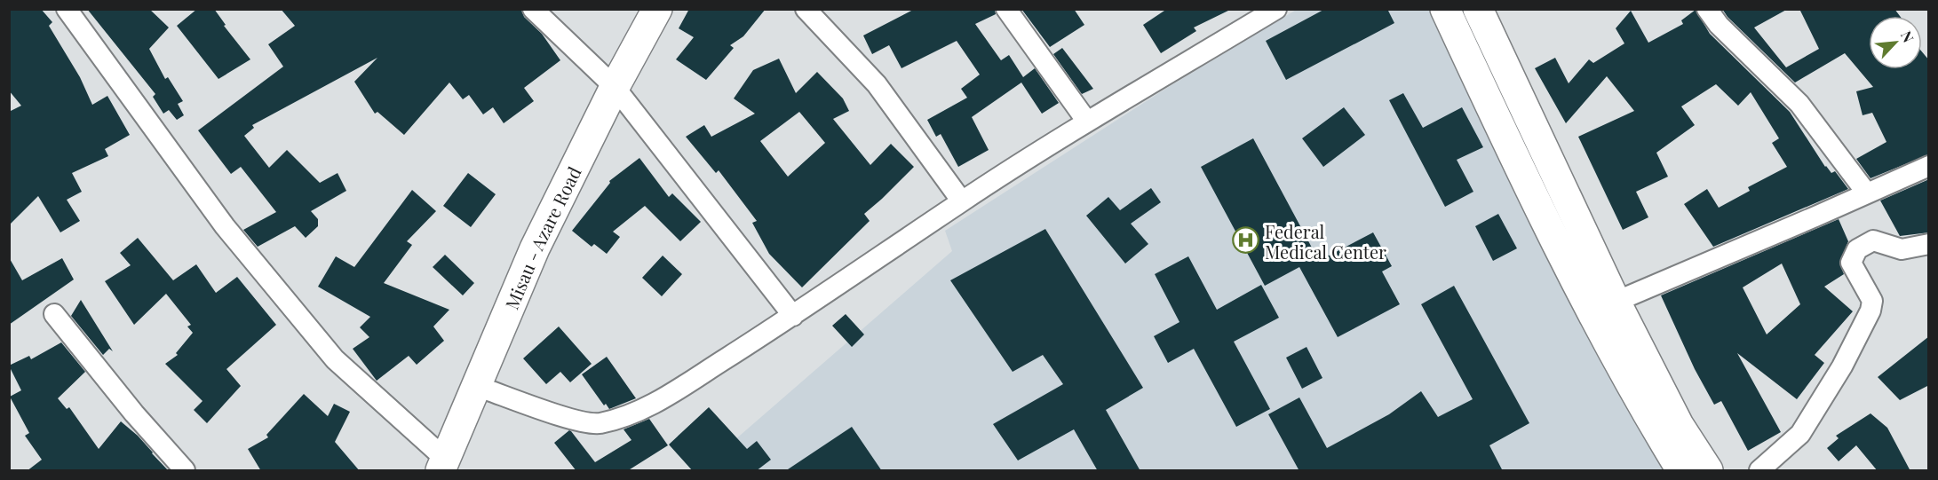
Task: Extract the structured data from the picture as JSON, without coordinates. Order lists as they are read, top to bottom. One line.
{"streets":{"main road":["Misau - Azare Road"]},"places":{"hospital":["Federal Medical Center"]},"north":"top right"}
